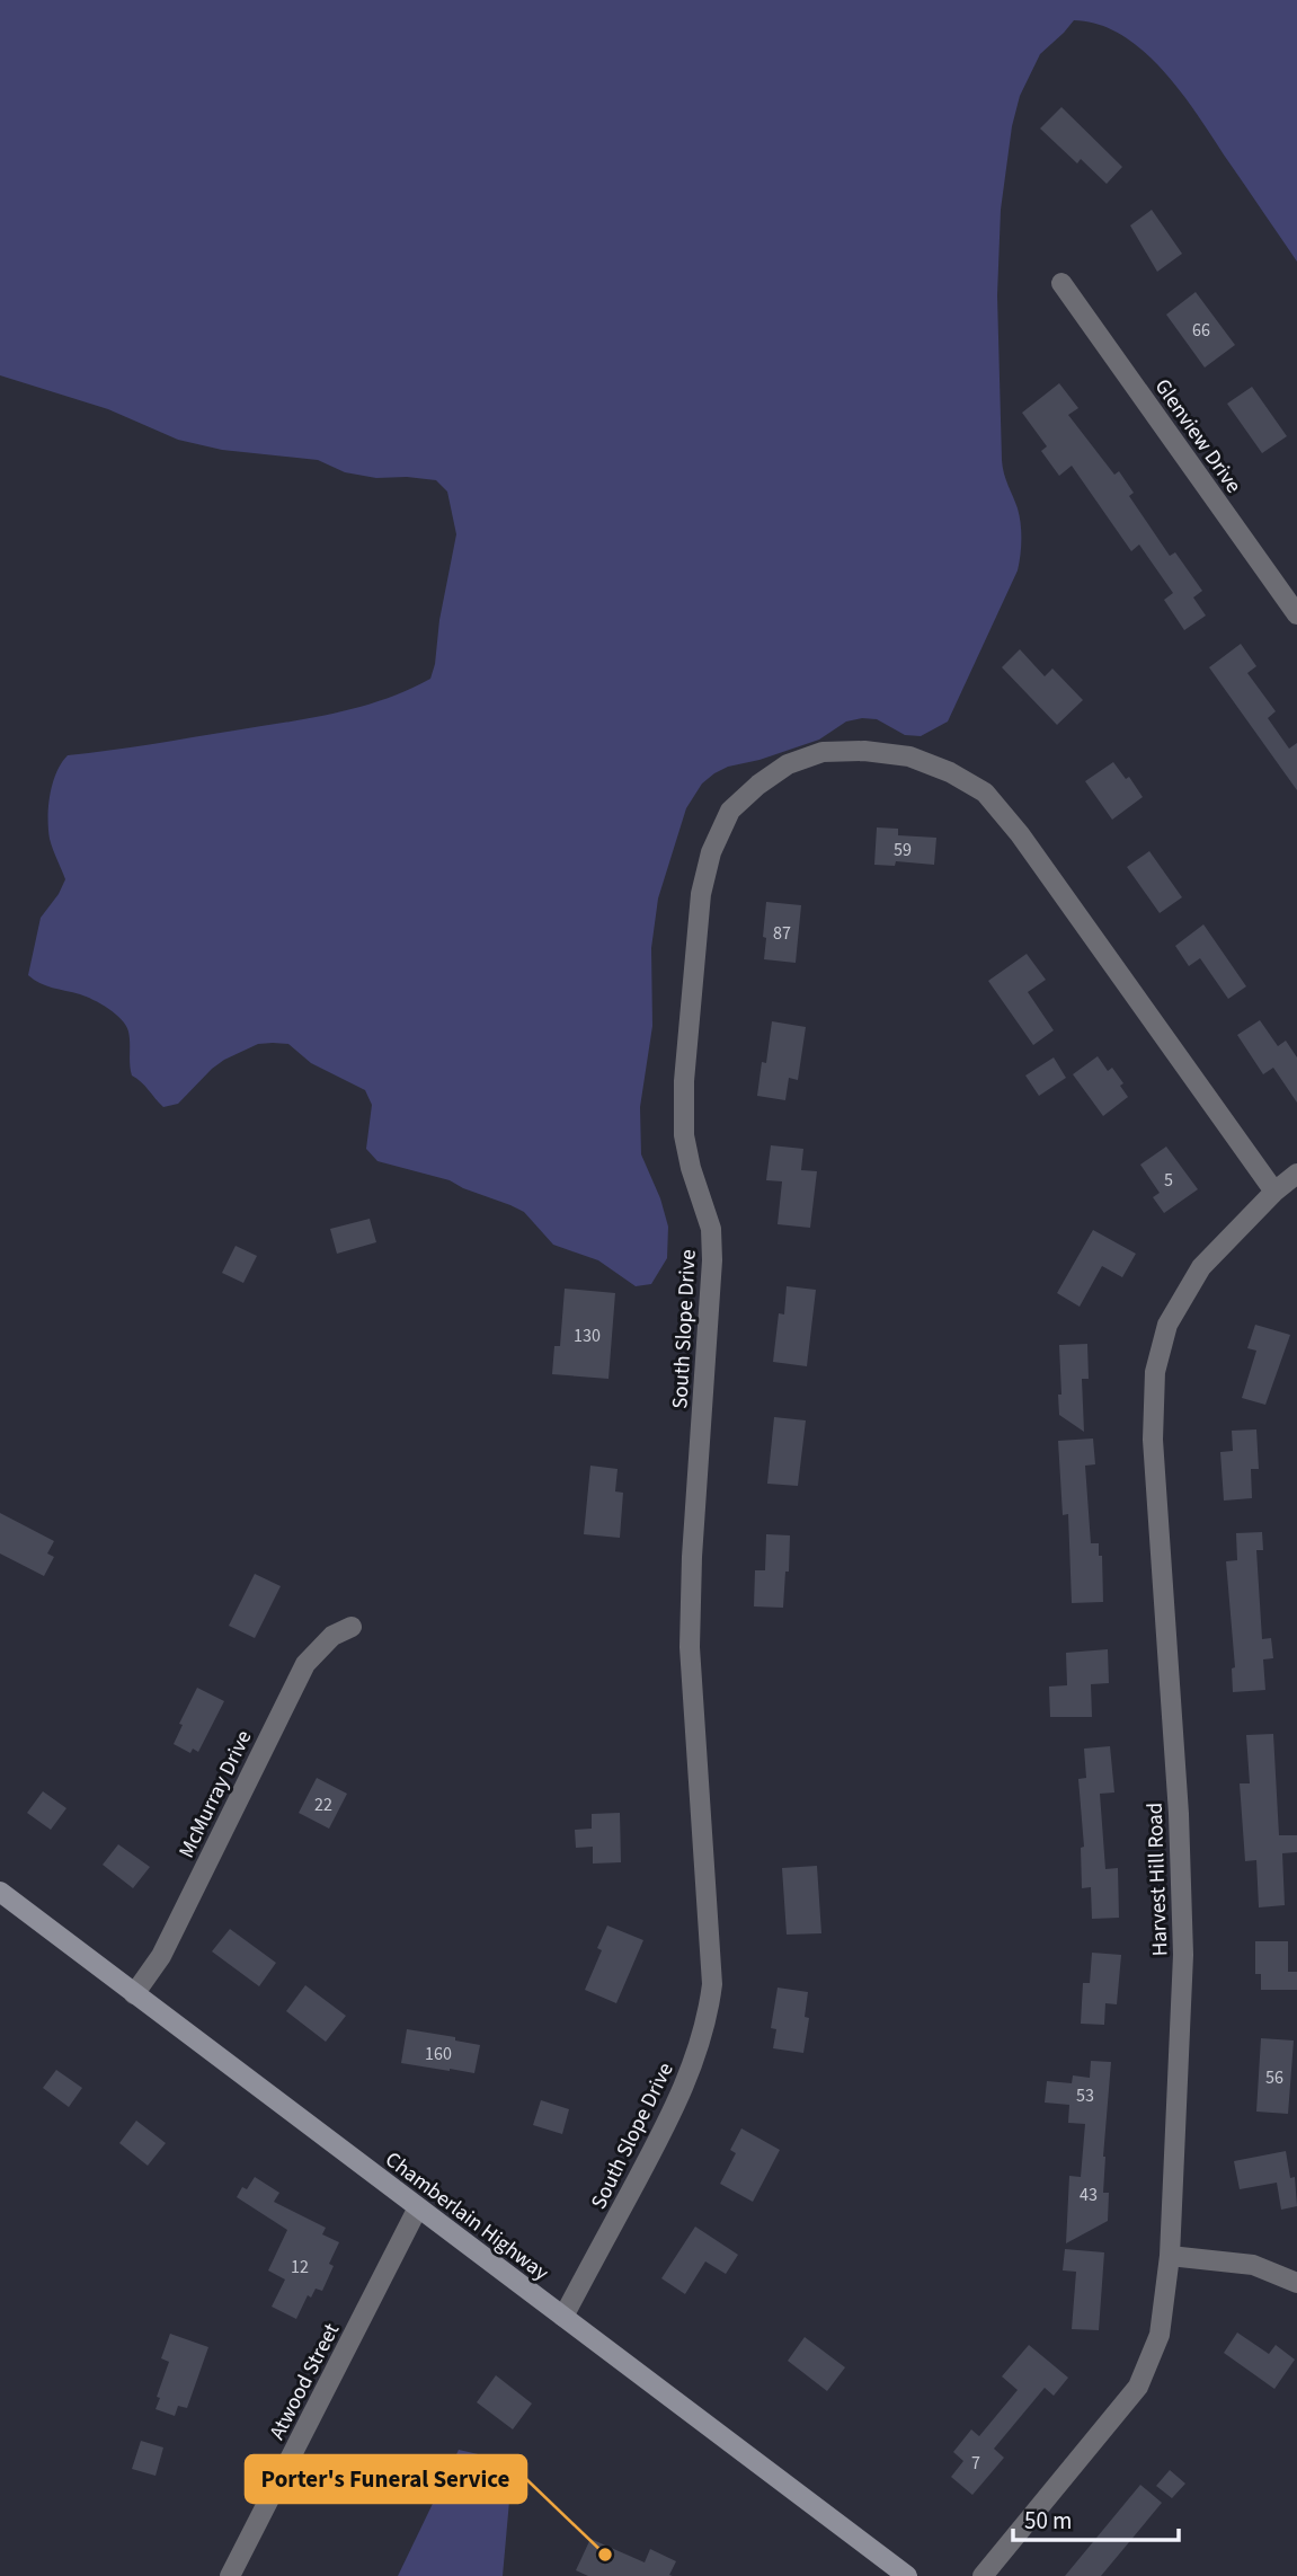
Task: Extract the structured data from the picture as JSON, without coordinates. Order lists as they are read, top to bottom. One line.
{"streets":{"main road":["Chamberlain Highway"],"street":["Glenview Drive","South Slope Drive","McMurray Drive","Harvest Hill Road","Atwood Street"]},"crossings":[["South Slope Drive","Harvest Hill Road"],["South Slope Drive","Chamberlain Highway"],["McMurray Drive","Chamberlain Highway"],["Chamberlain Highway","Atwood Street"]],"places":["Porter's Funeral Service"],"house_numbers":["66","59","87","5","130","22","160","56","53","43","12","7"],"scale_bar":"50 m"}
